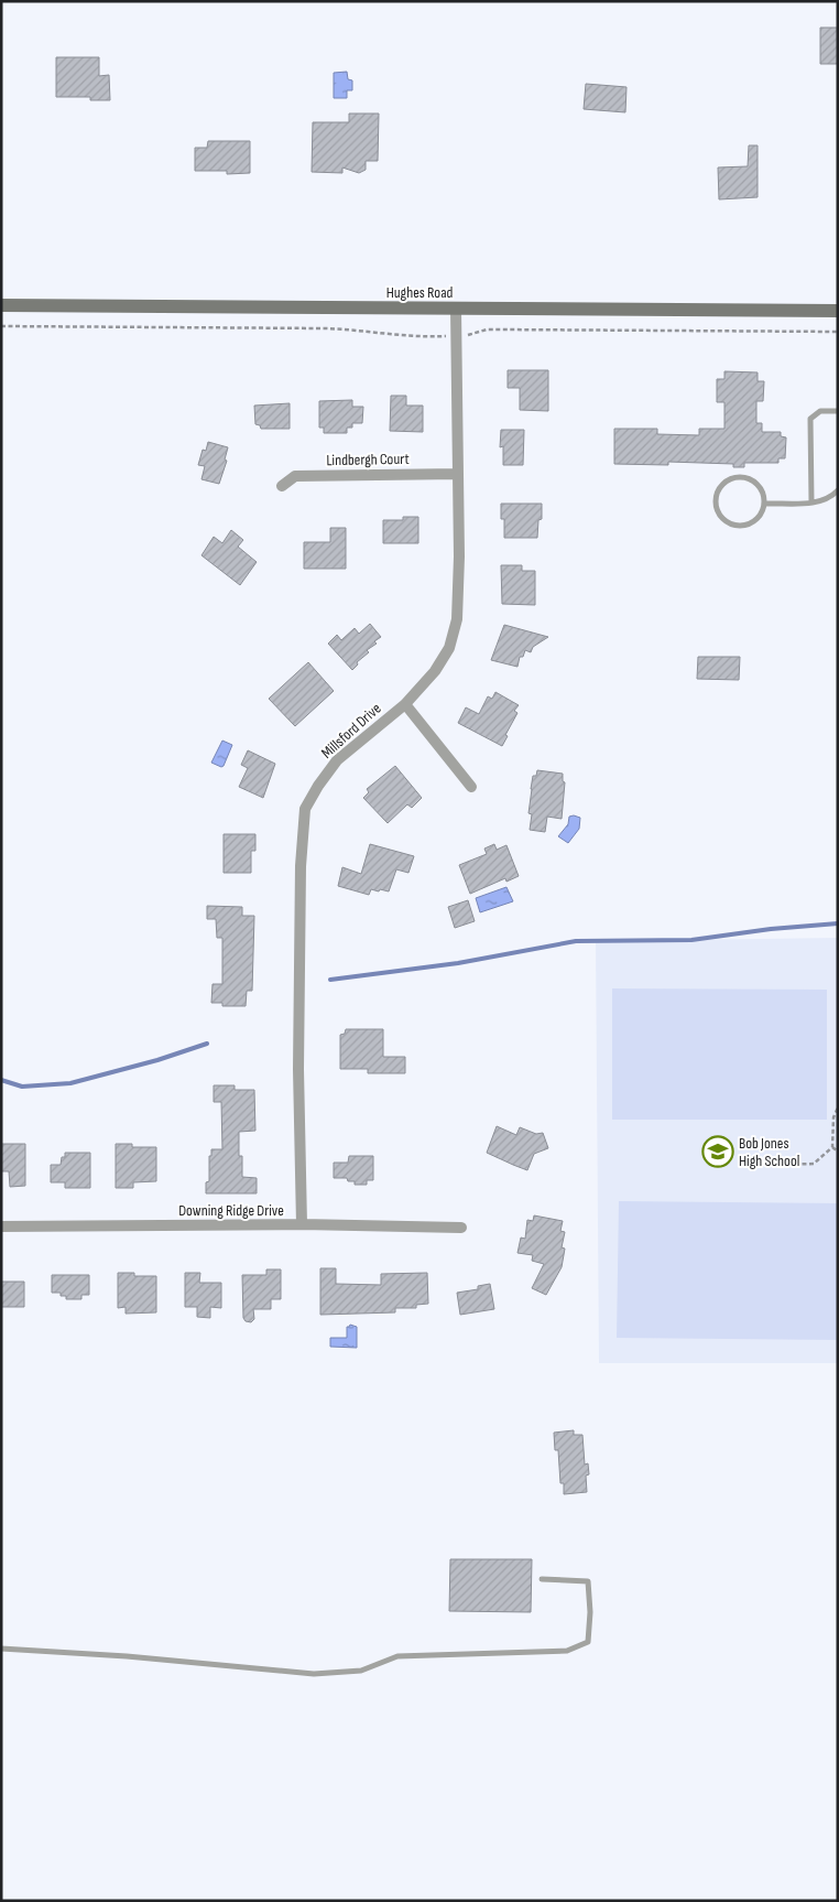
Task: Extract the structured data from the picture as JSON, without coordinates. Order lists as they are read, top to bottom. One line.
{"streets":{"main road":["Hughes Road"],"street":["Lindbergh Court","Millsford Drive","Downing Ridge Drive"]},"crossings":[["Hughes Road","Millsford Drive"],["Lindbergh Court","Millsford Drive"],["Millsford Drive","Downing Ridge Drive"]],"places":{"school or university":["Bob Jones High School"]}}
